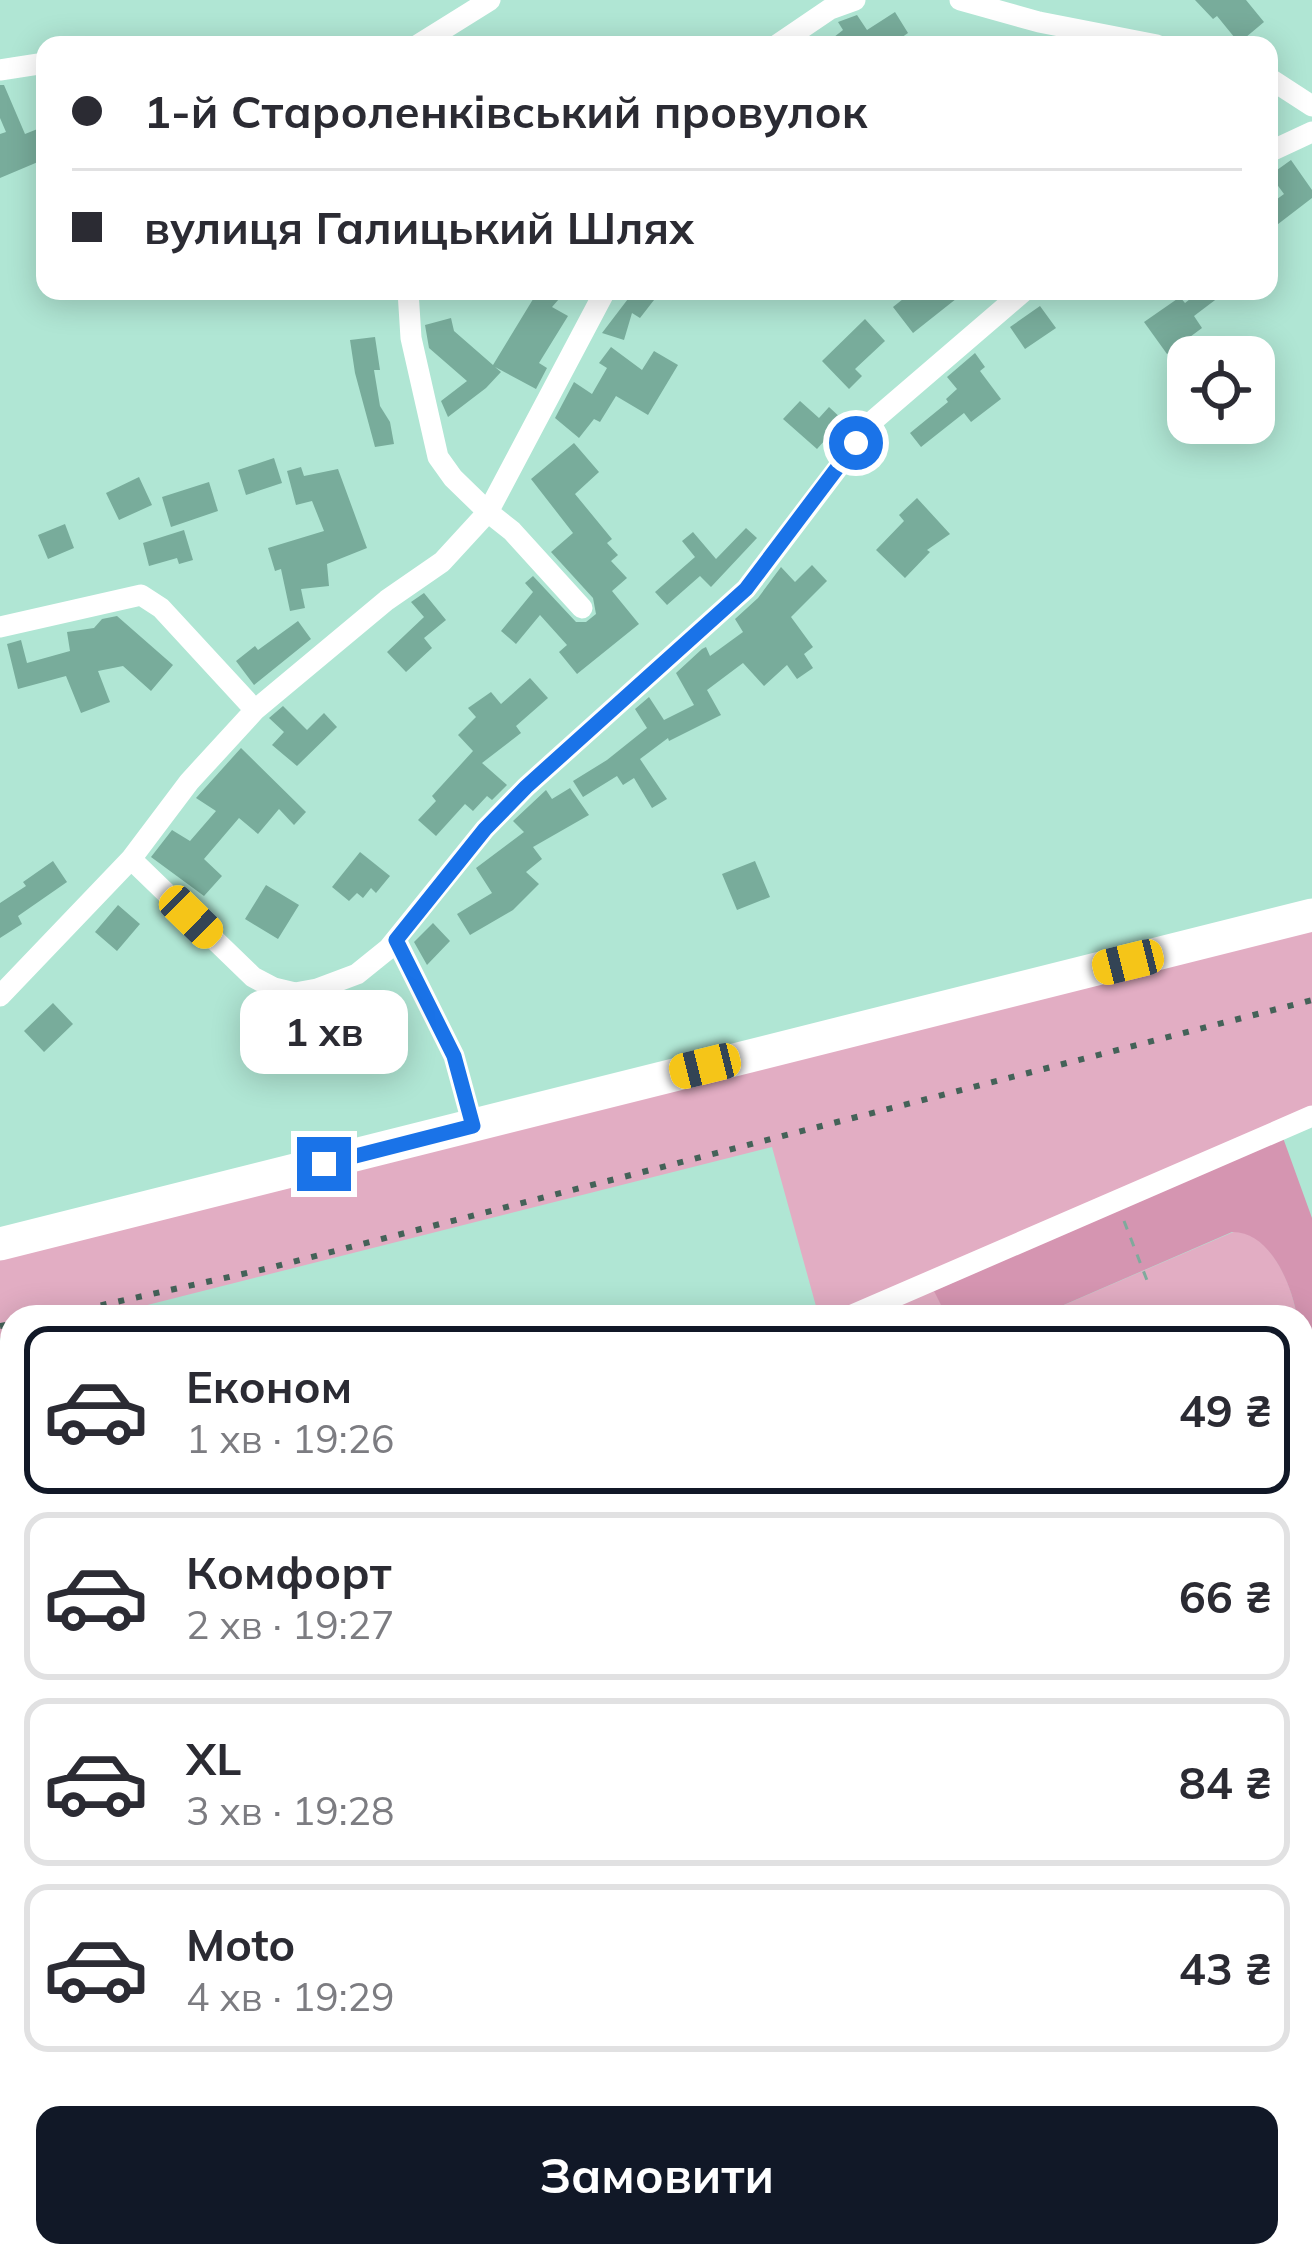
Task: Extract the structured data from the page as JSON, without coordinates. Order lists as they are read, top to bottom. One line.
{"page":{"banner":["1-й Староленківський провулок","вулиця Галицький Шлях"],"bubble":"1 хв","list":[{"name":"Економ","note":"1 хв · 19:26","value":"49 ₴"},{"name":"Комфорт","note":"2 хв · 19:27","value":"66 ₴"},{"name":"XL","note":"3 хв · 19:28","value":"84 ₴"},{"name":"Moto","note":"4 хв · 19:29","value":"43 ₴"}],"buttons":"Замовити"}}
